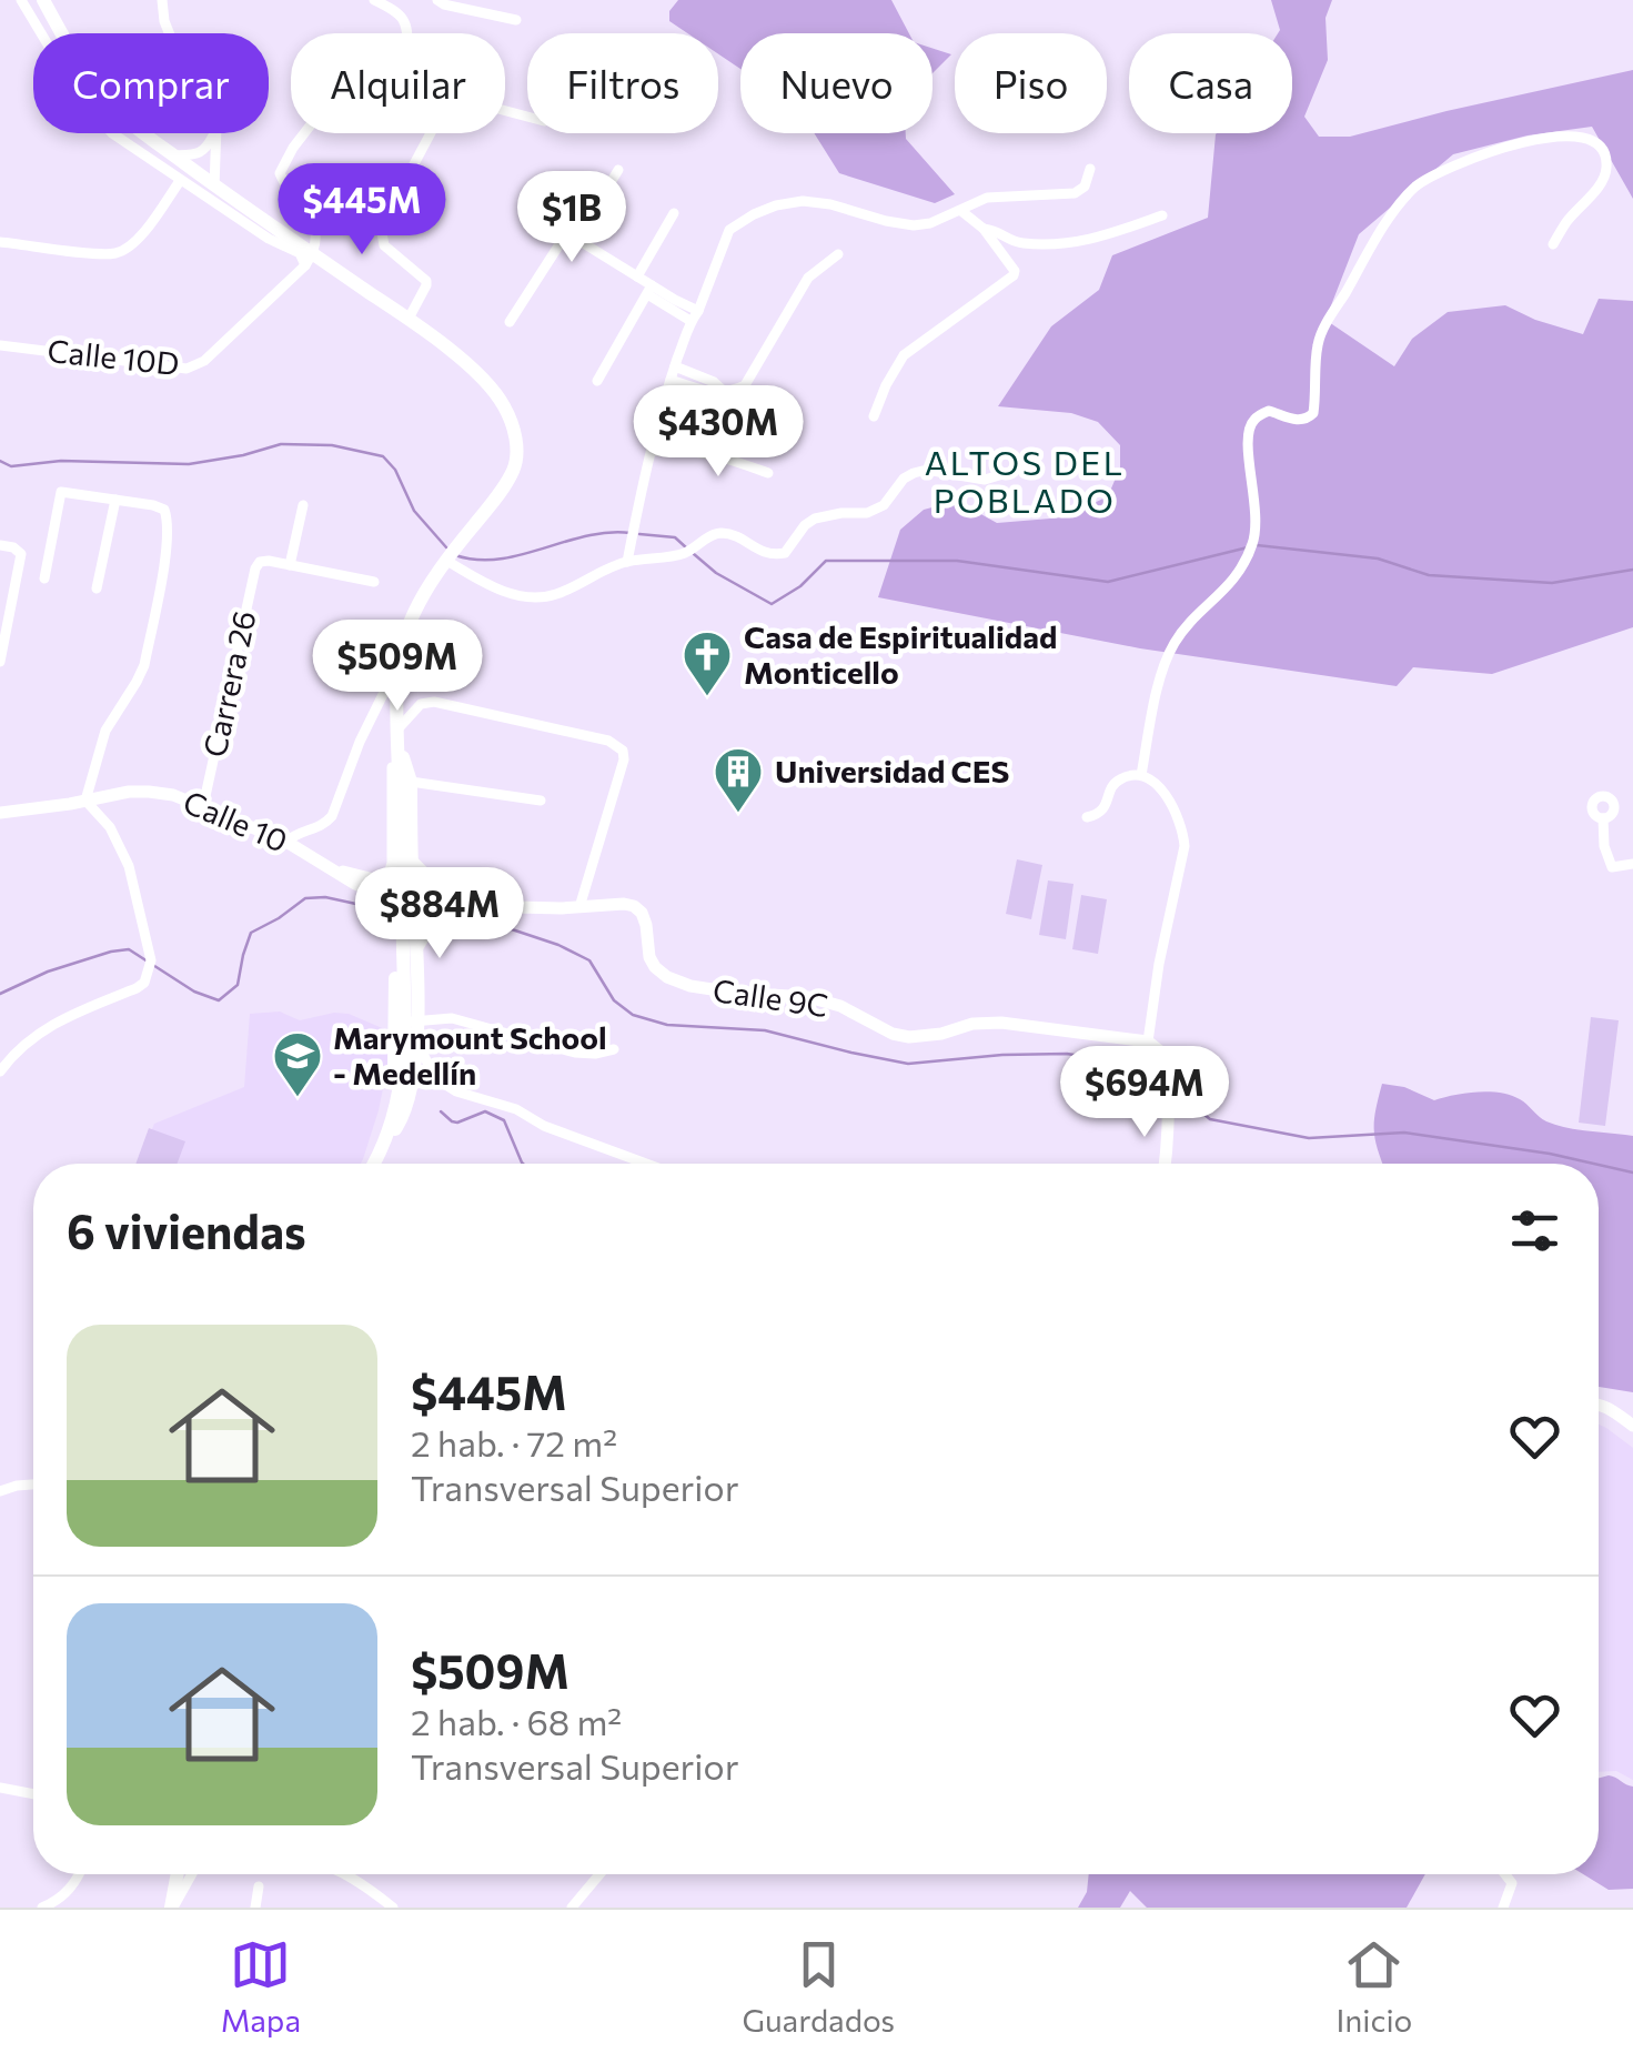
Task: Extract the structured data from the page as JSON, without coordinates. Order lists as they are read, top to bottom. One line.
{"streets":{"street":["Calle 10D","Carrera 26","Calle 10","Calle 9C"]},"crossings":[["Carrera 26","Calle 10"],["Calle 10","Calle 9C"]],"districts":["ALTOS DEL POBLADO"],"places":{"church":["Casa de Espiritualidad Monticello"],"building":["Universidad CES"],"school or university":["Marymount School - Medellín"]},"page":{"chip":["Comprar","Alquilar","Filtros","Nuevo","Piso","Casa"],"price":["$445M","$1B","$430M","$509M","$884M","$694M"],"heading":"6 viviendas","list":[{"name":"$445M","note":"2 hab. · 72 m² · Transversal Superior"},{"name":"$509M","note":"2 hab. · 68 m² · Transversal Superior"}],"tabs":["Mapa","Guardados","Inicio"]}}
